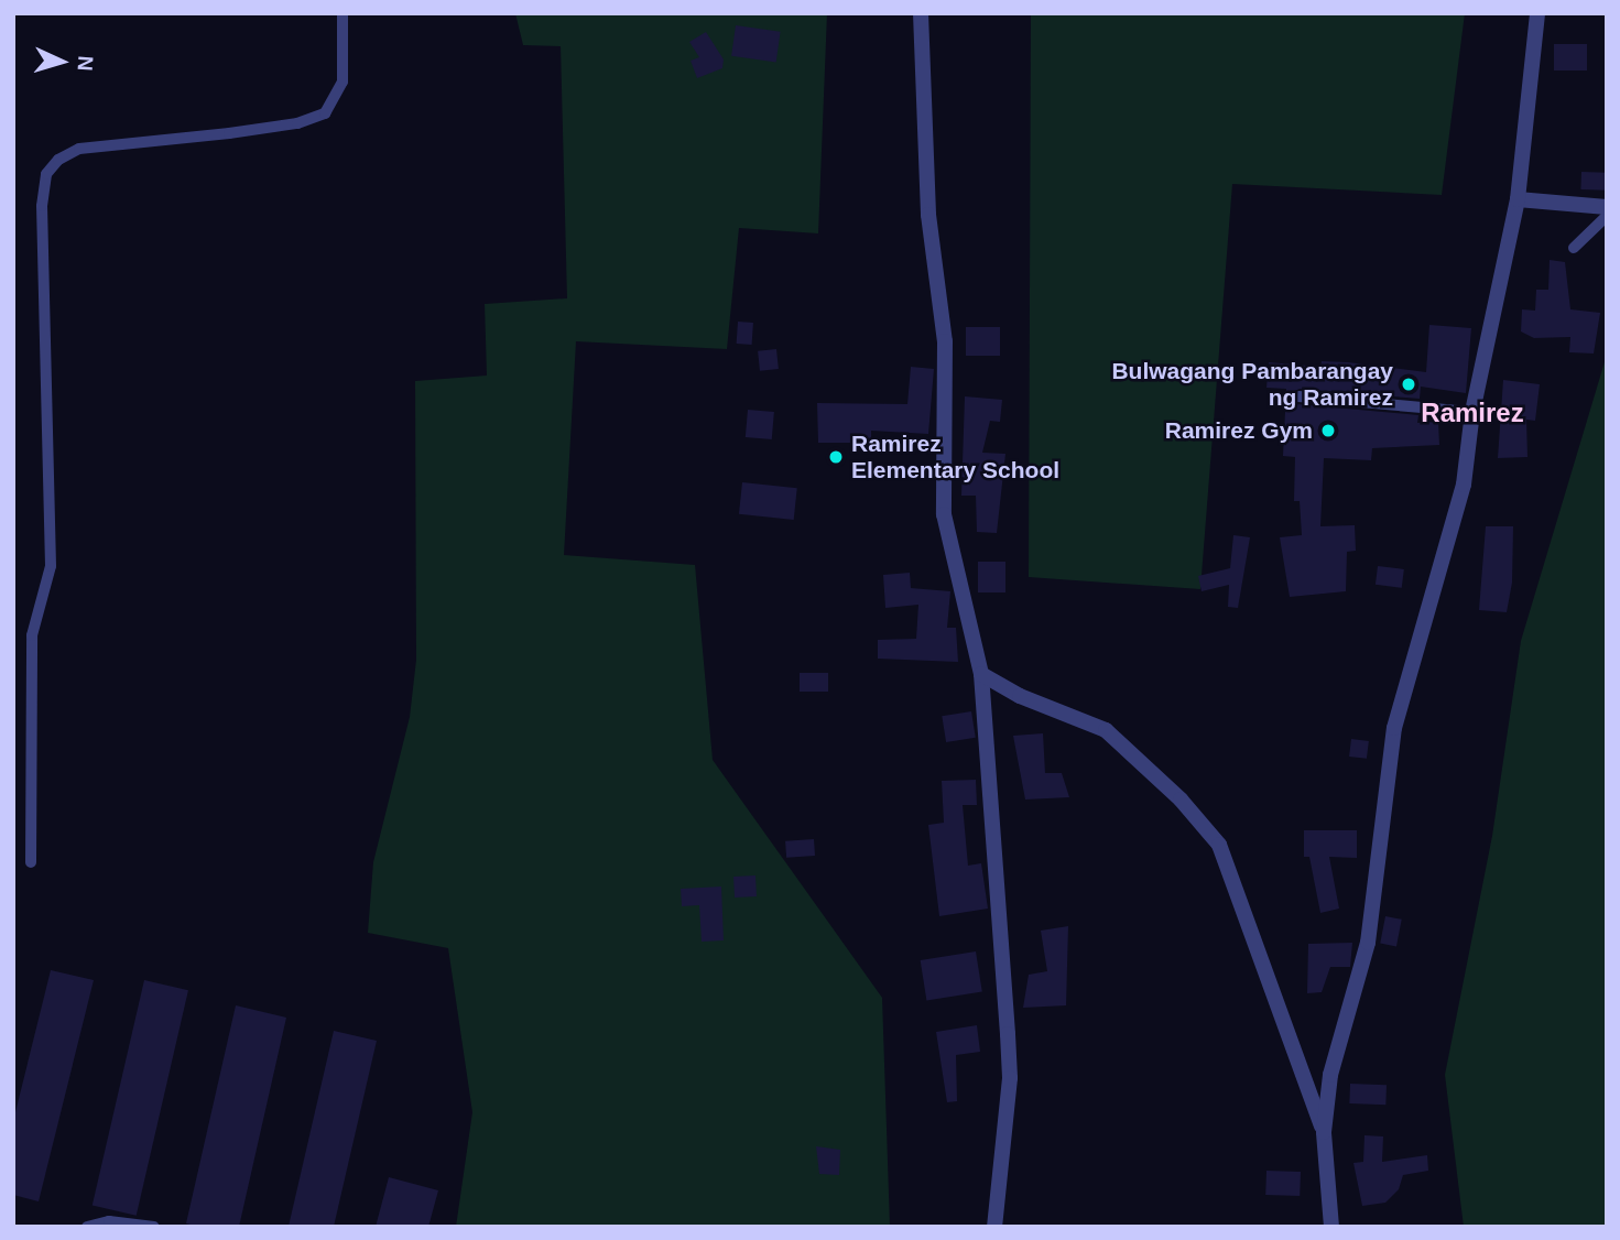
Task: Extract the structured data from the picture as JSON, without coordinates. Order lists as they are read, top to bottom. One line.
{"districts":["Ramirez"],"places":["Bulwagang Pambarangay ng Ramirez","Ramirez Gym","Ramirez Elementary School"],"north":"right"}
